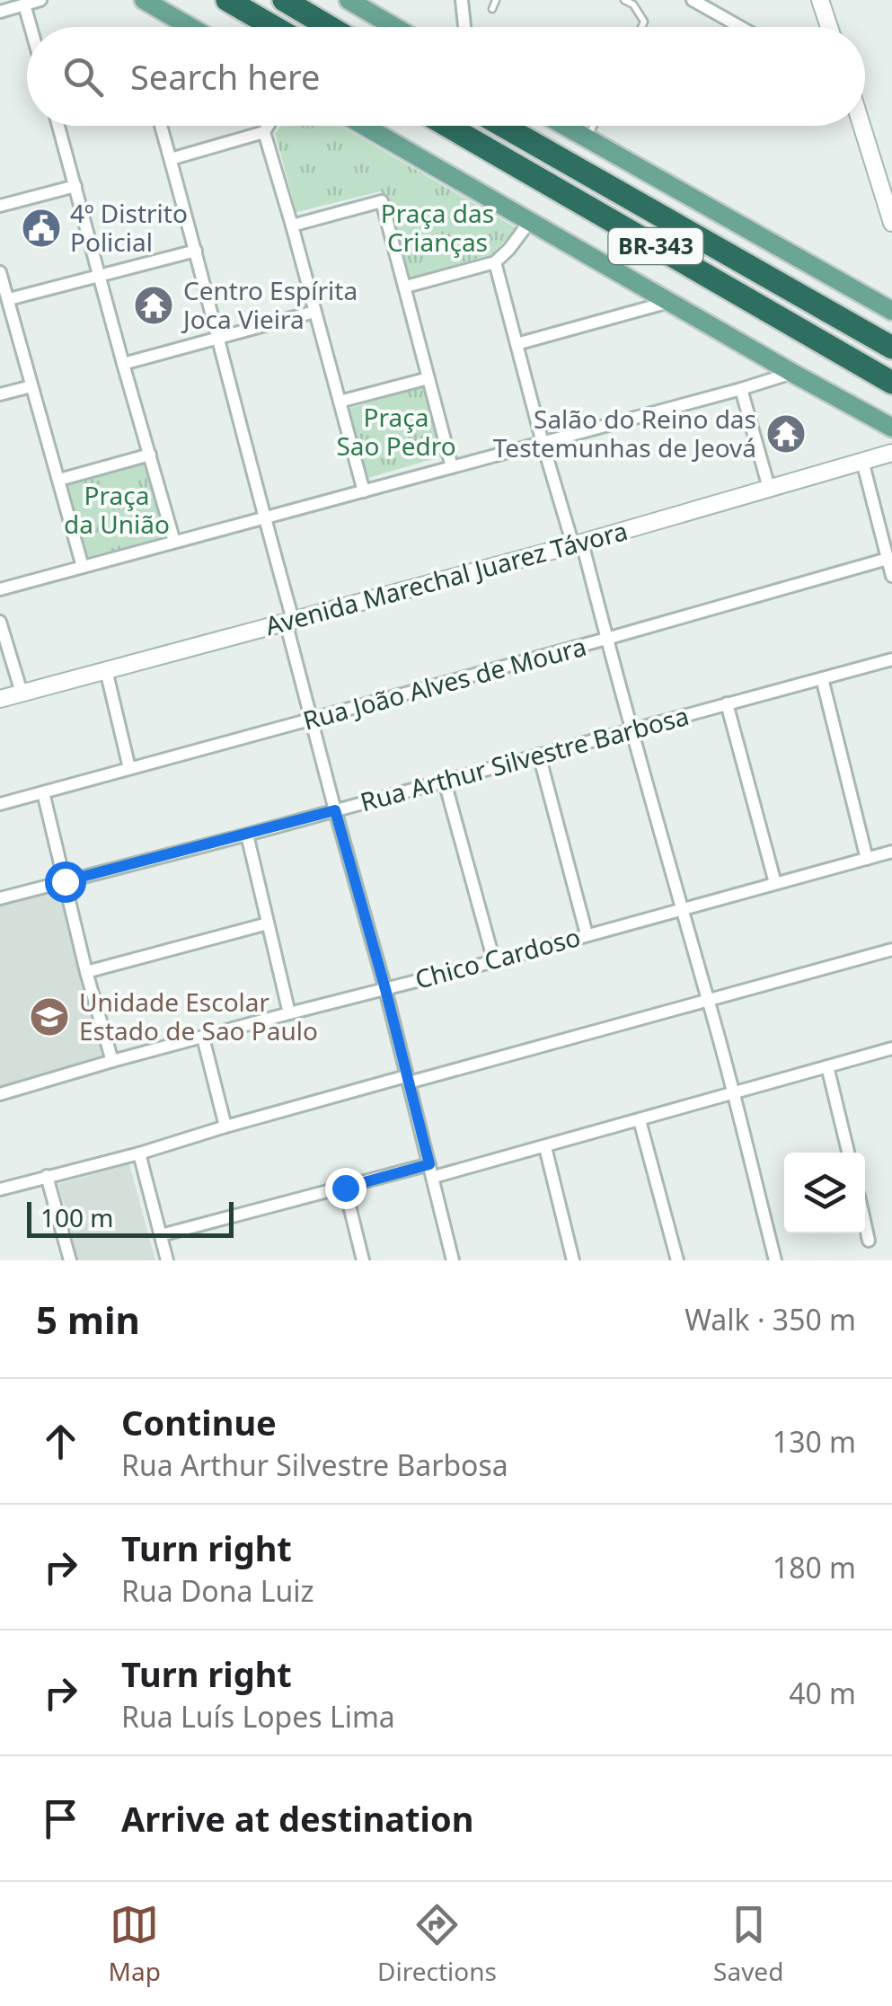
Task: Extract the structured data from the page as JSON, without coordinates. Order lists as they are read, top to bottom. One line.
{"streets":{"highway":["BR-343"],"street":["Avenida Marechal Juarez Távora","Rua João Alves de Moura","Rua Arthur Silvestre Barbosa","Chico Cardoso"]},"parks":["Praça das Crianças","Praça Sao Pedro","Praça da União"],"places":{"public building":["4º Distrito Policial"],"temple":["Centro Espírita Joca Vieira","Salão do Reino das Testemunhas de Jeová"],"school or university":["Unidade Escolar Estado de Sao Paulo"]},"scale_bar":"100 m","page":{"search":"Search here","scale":"100 m","heading":["5 min","Walk · 350 m"],"list":[["Continue","Rua Arthur Silvestre Barbosa","130 m"],["Turn right","Rua Dona Luiz","180 m"],["Turn right","Rua Luís Lopes Lima","40 m"],"Arrive at destination"],"nav":["Map","Directions","Saved"]}}
